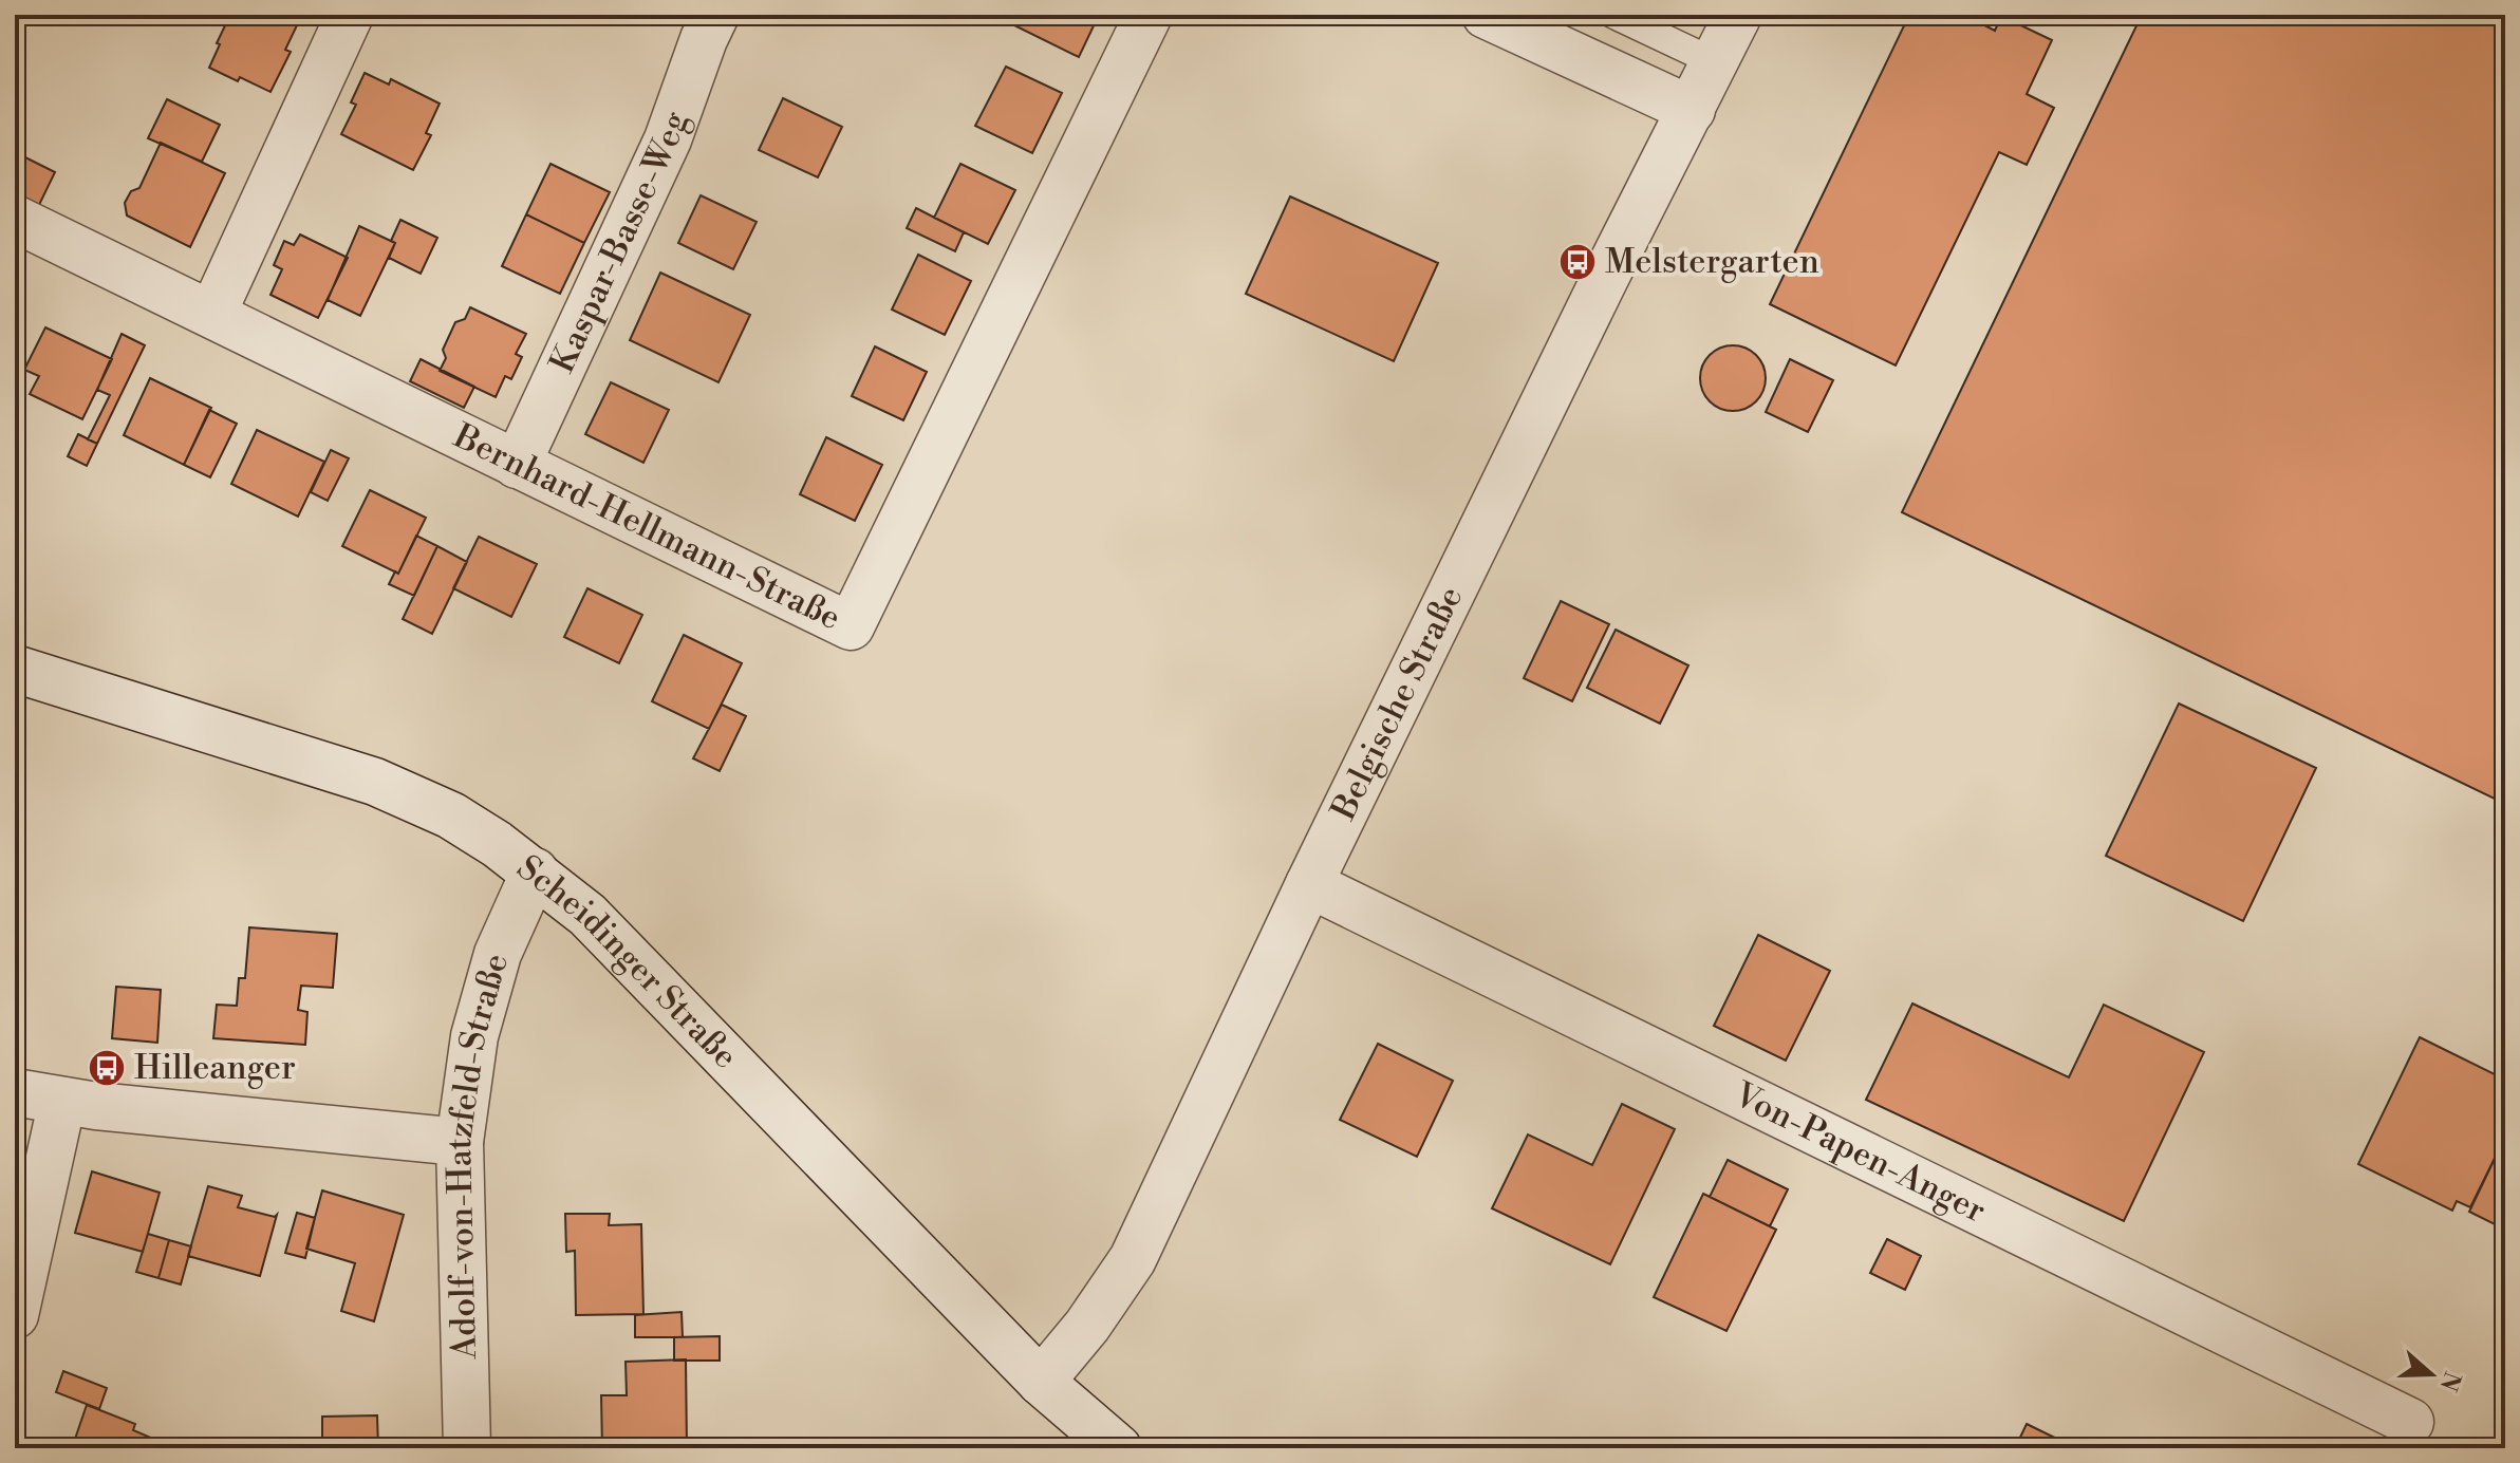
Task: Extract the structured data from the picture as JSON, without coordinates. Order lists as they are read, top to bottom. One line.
{"streets":{"street":["Kaspar-Basse-Weg","Bernhard-Hellmann-Straße","Belgische Straße","Scheidinger Straße","Von-Papen-Anger","Adolf-von-Hatzfeld-Straße"]},"crossings":[["Kaspar-Basse-Weg","Bernhard-Hellmann-Straße"],["Belgische Straße","Scheidinger Straße"],["Belgische Straße","Von-Papen-Anger"],["Scheidinger Straße","Adolf-von-Hatzfeld-Straße"]],"places":{"bus stop":["Melstergarten","Hilleanger"]},"north":"right"}
